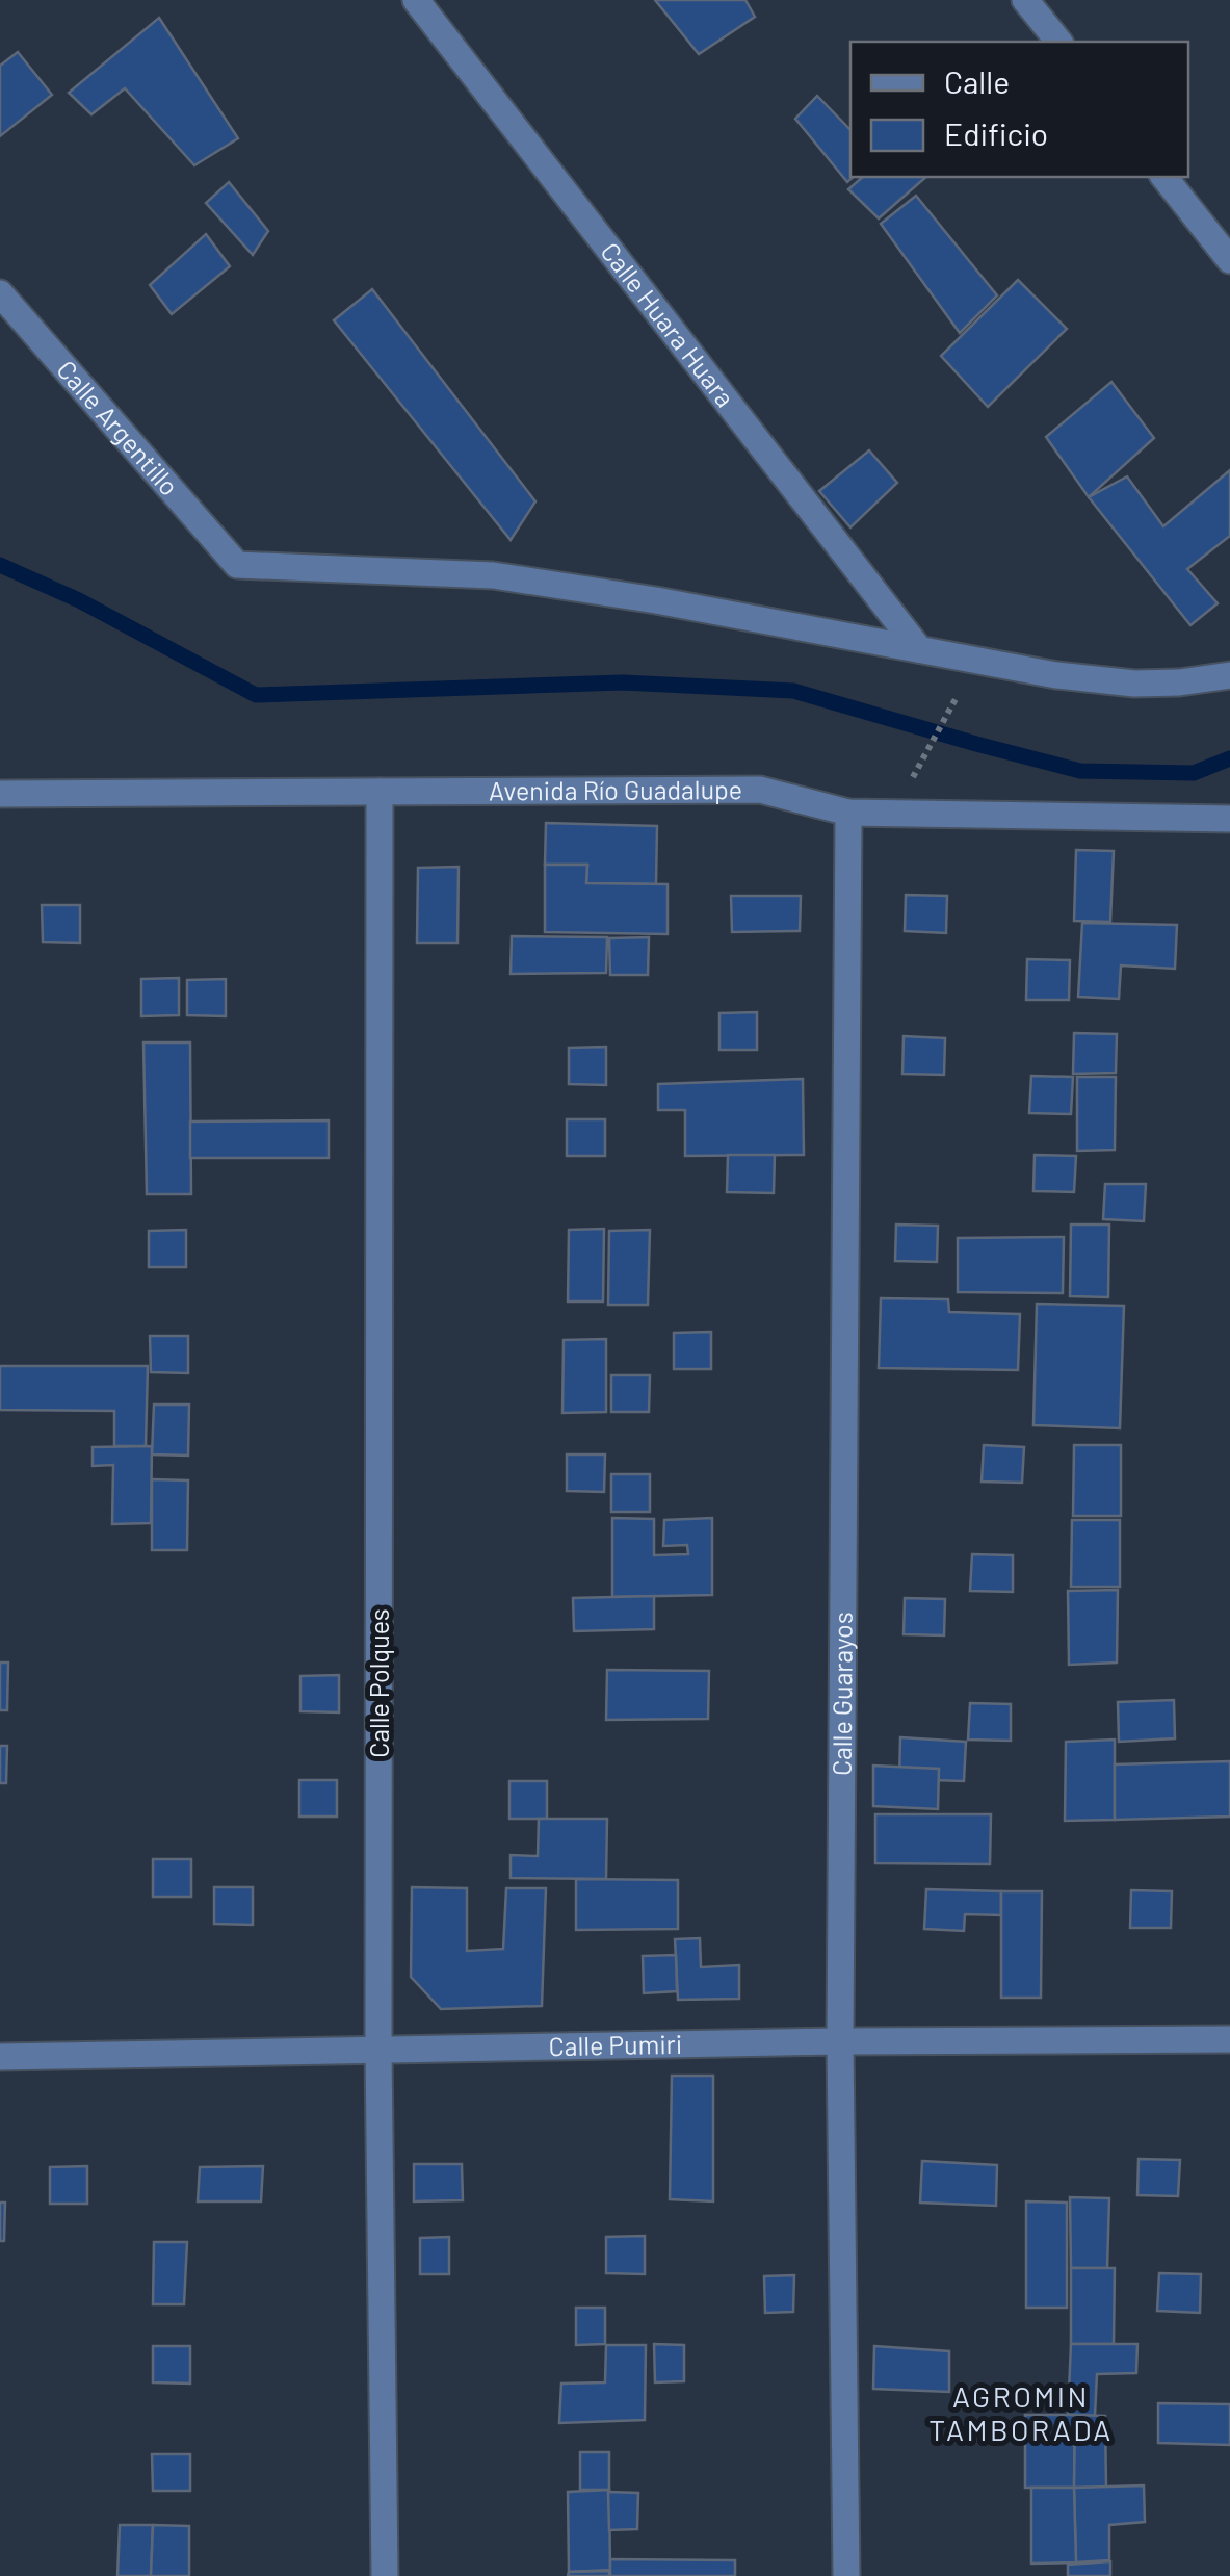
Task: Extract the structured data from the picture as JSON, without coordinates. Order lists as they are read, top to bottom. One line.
{"streets":{"street":["Calle Huara Huara","Calle Argentillo","Avenida Río Guadalupe","Calle Polques","Calle Guarayos","Calle Pumiri"]},"crossings":[["Calle Huara Huara","Calle Argentillo"],["Avenida Río Guadalupe","Calle Polques"],["Avenida Río Guadalupe","Calle Guarayos"],["Calle Polques","Calle Pumiri"],["Calle Guarayos","Calle Pumiri"]],"districts":["AGROMIN TAMBORADA"],"legend":["Calle","Edificio"]}
